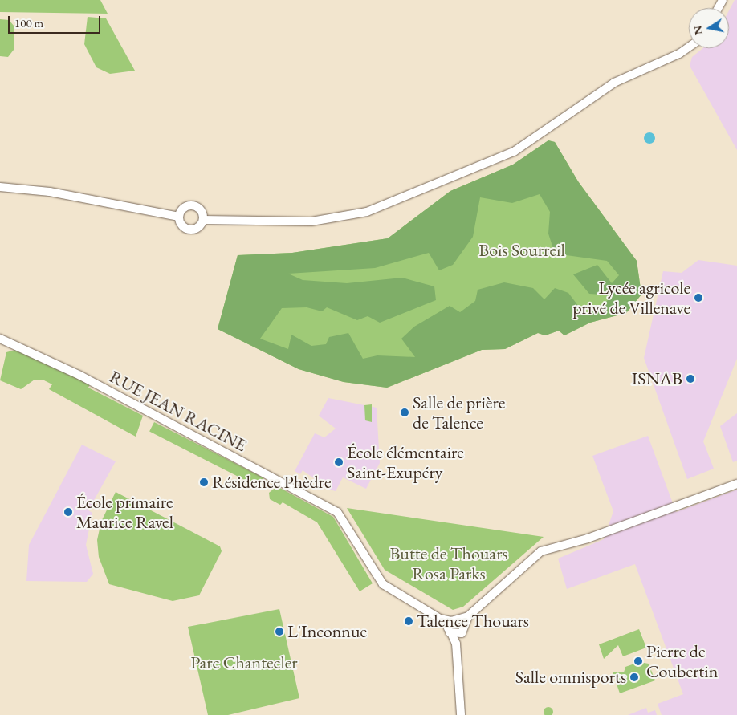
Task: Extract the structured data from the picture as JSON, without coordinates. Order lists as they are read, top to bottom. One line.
{"streets":{"street":["RUE JEAN RACINE"]},"parks":["Bois Sourreil","Butte de Thouars Rosa Parks","Parc Chantecler"],"places":["Lycée agricole privé de Villenave","ISNAB","Salle de prière de Talence","École élémentaire Saint-Exupéry","Résidence Phèdre","École primaire Maurice Ravel","Talence Thouars","L'Inconnue","Pierre de Coubertin","Salle omnisports"],"scale_bar":"100 m","north":"left"}
